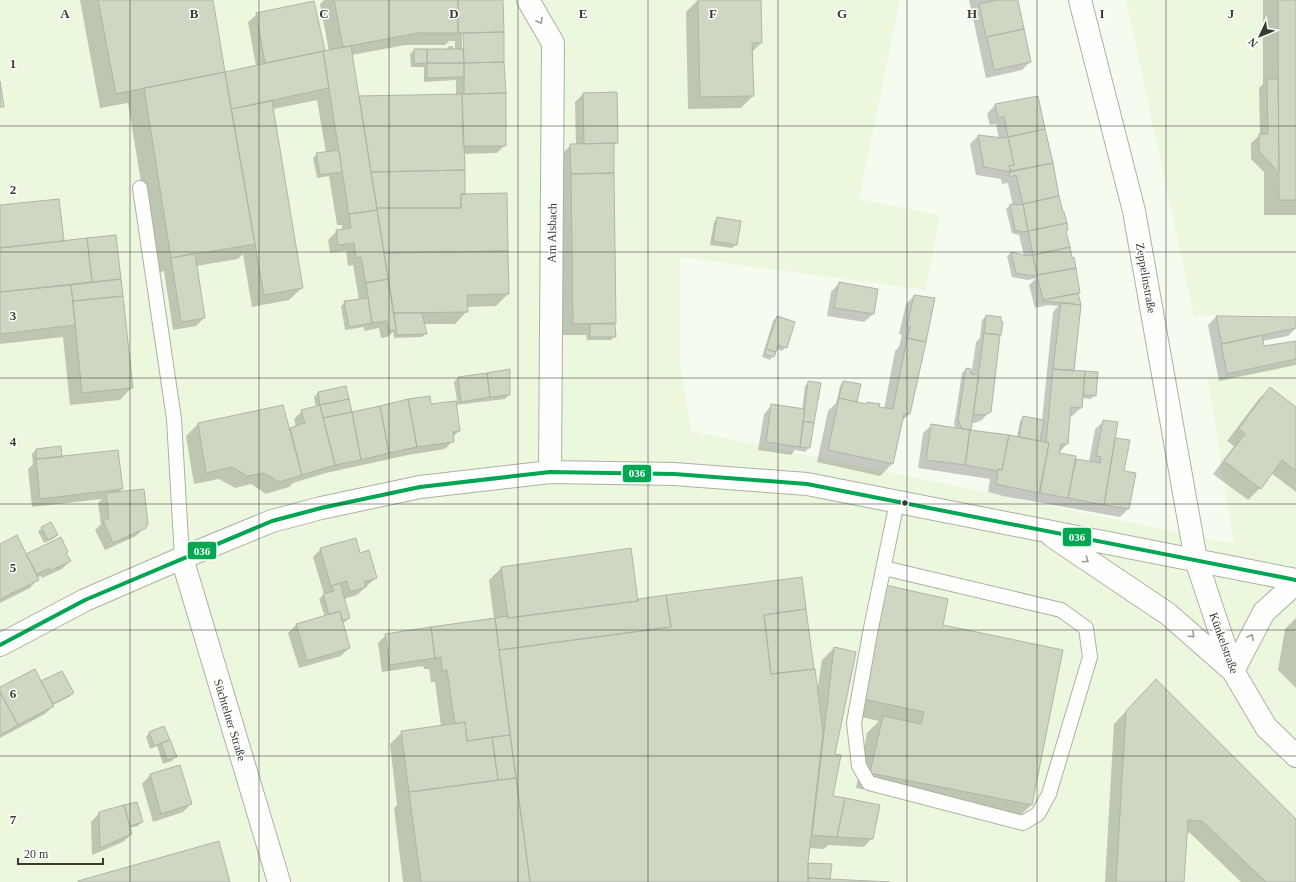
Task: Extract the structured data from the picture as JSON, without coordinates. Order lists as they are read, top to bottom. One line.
{"streets":{"street":["Am Alsbach","Zeppelinstraße","Künkelstraße","Süchtelner Straße"]},"crossings":[["Zeppelinstraße","Künkelstraße"]],"one_way":["Am Alsbach"],"lines":["transit line 036"],"scale_bar":"20 m","north":"bottom left","grid":{"columns":["A","B","C","D","E","F","G","H","I","J"],"rows":["1","2","3","4","5","6","7"]}}
